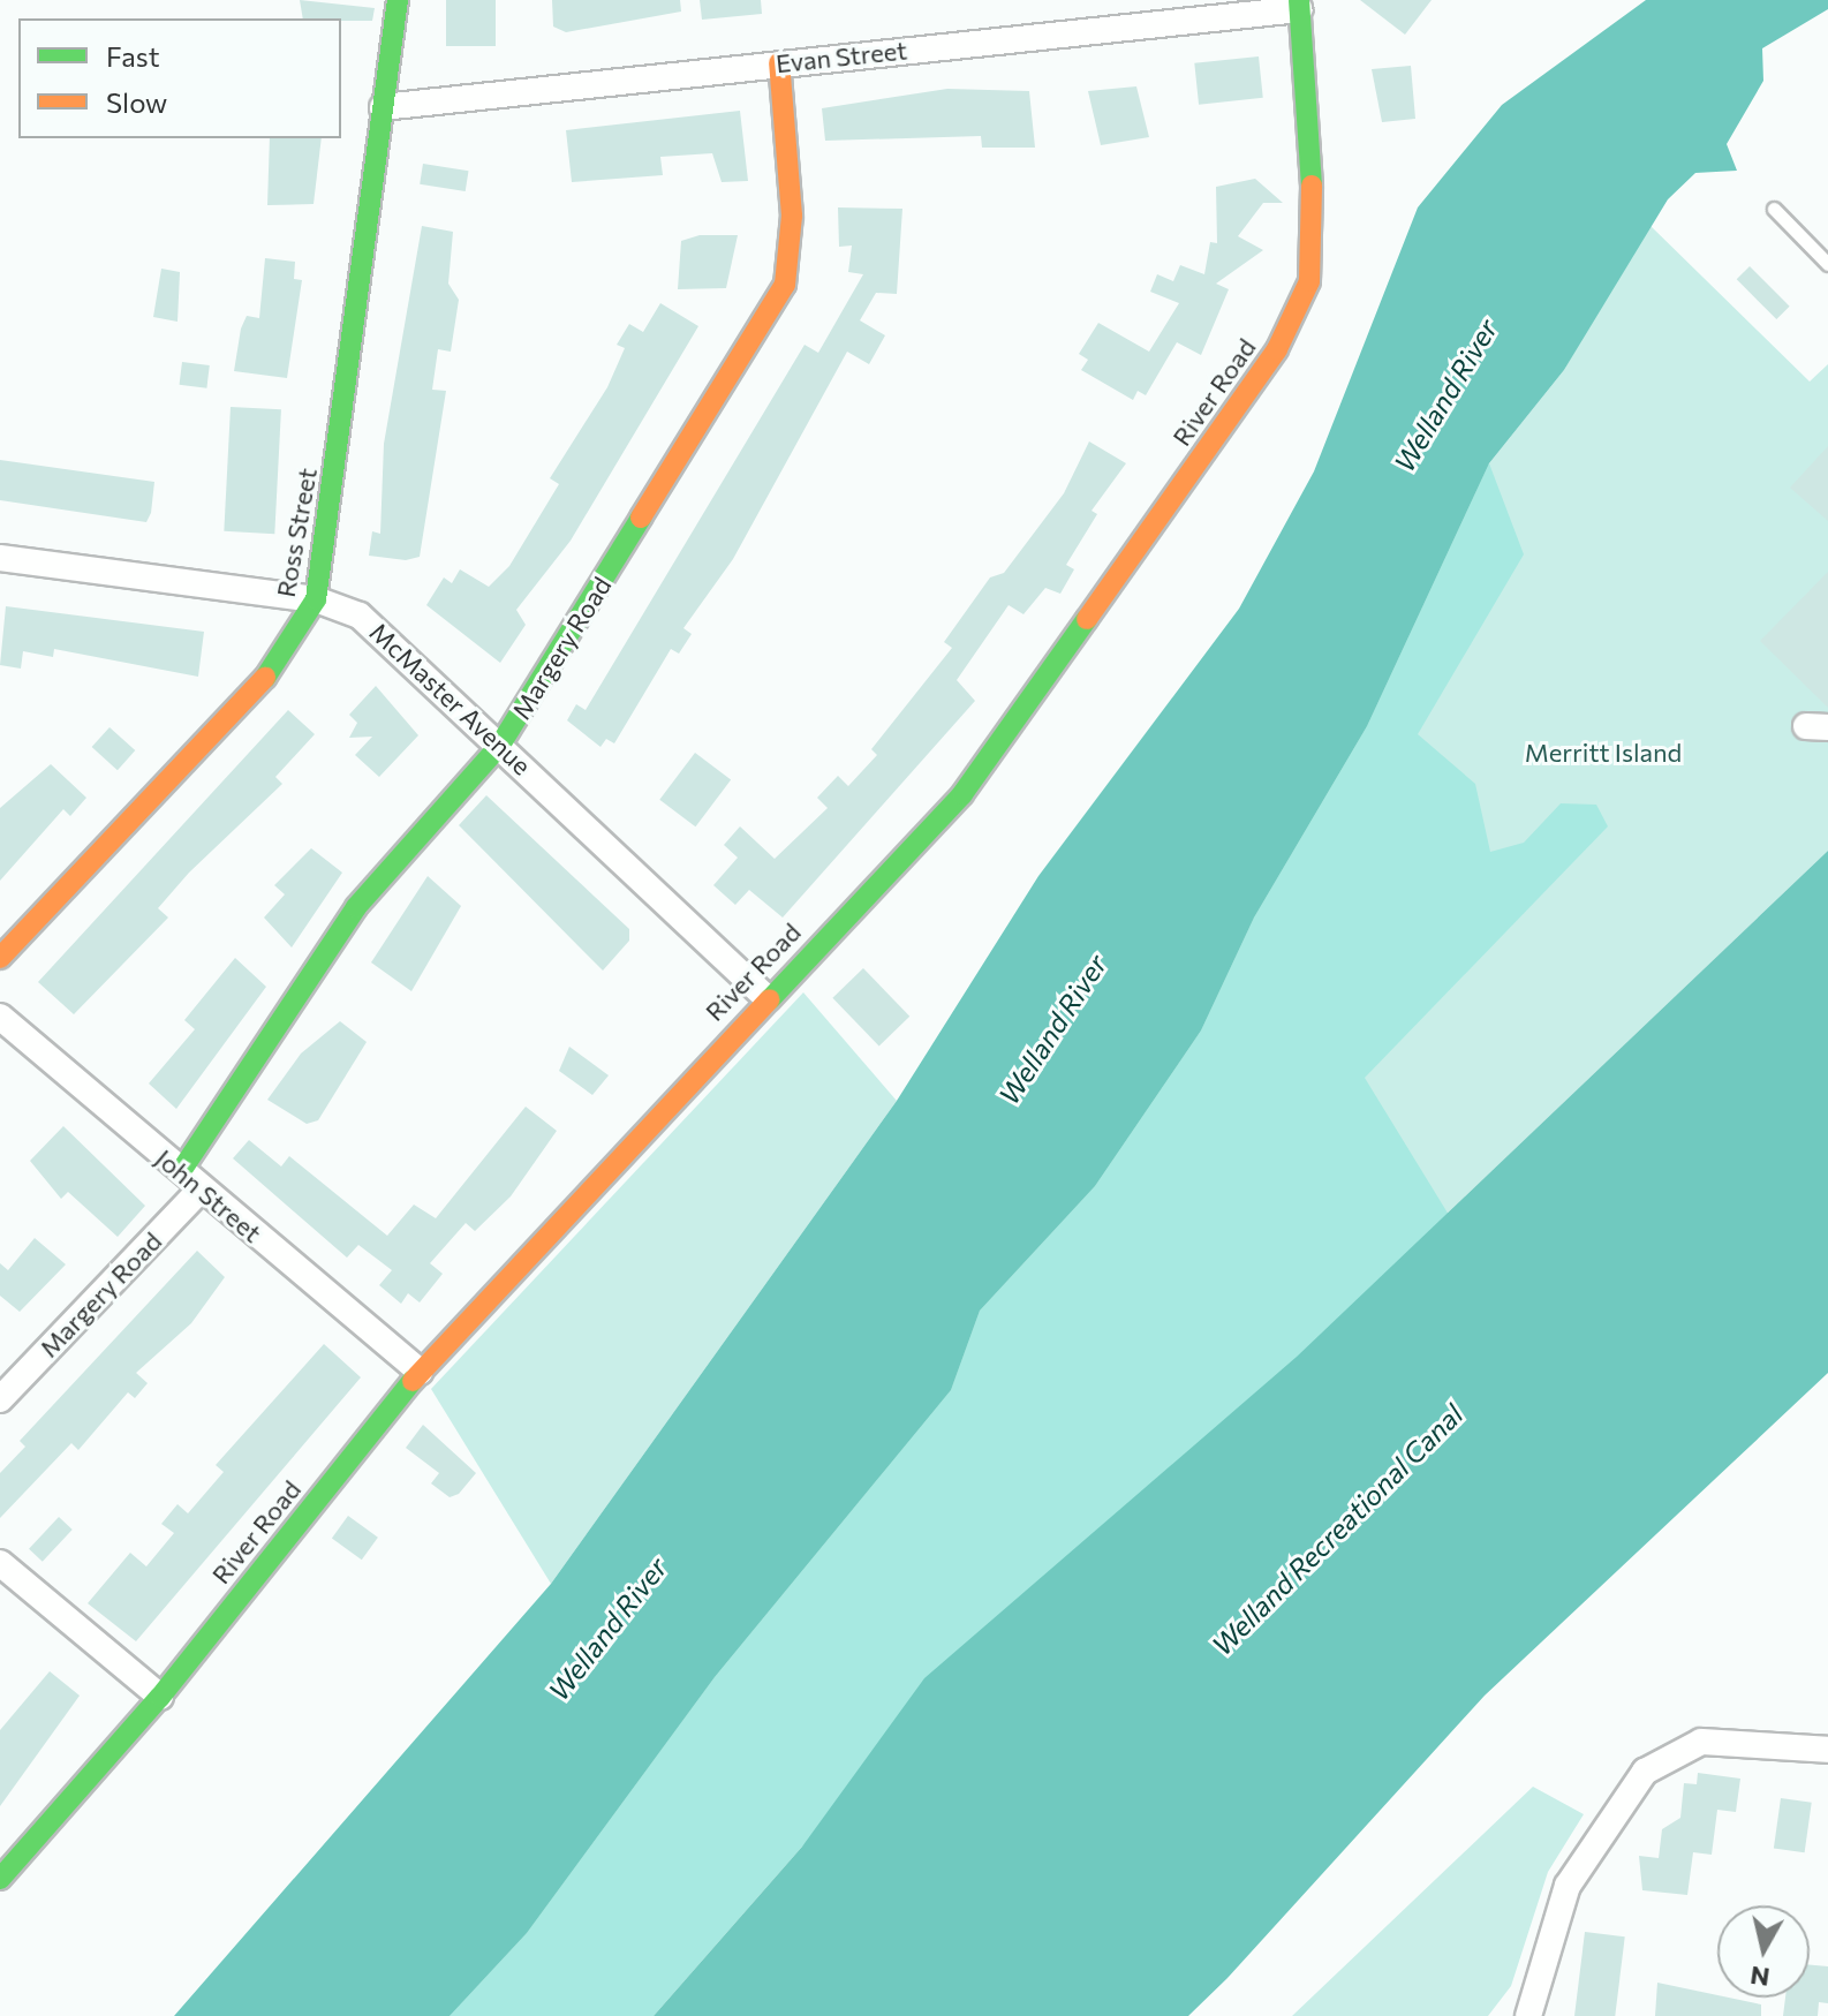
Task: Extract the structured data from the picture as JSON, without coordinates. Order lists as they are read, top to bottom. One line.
{"streets":{"street":["Evan Street","River Road","Ross Street","Margery Road","McMaster Avenue","John Street"]},"crossings":[["Evan Street","River Road"],["Evan Street","Ross Street"],["Evan Street","Margery Road"],["River Road","McMaster Avenue"],["River Road","John Street"],["Ross Street","McMaster Avenue"],["Margery Road","McMaster Avenue"],["Margery Road","John Street"]],"water":["Welland River","Welland Recreational Canal"],"parks":["Merritt Island"],"legend":["Fast","Slow"],"north":"bottom"}
